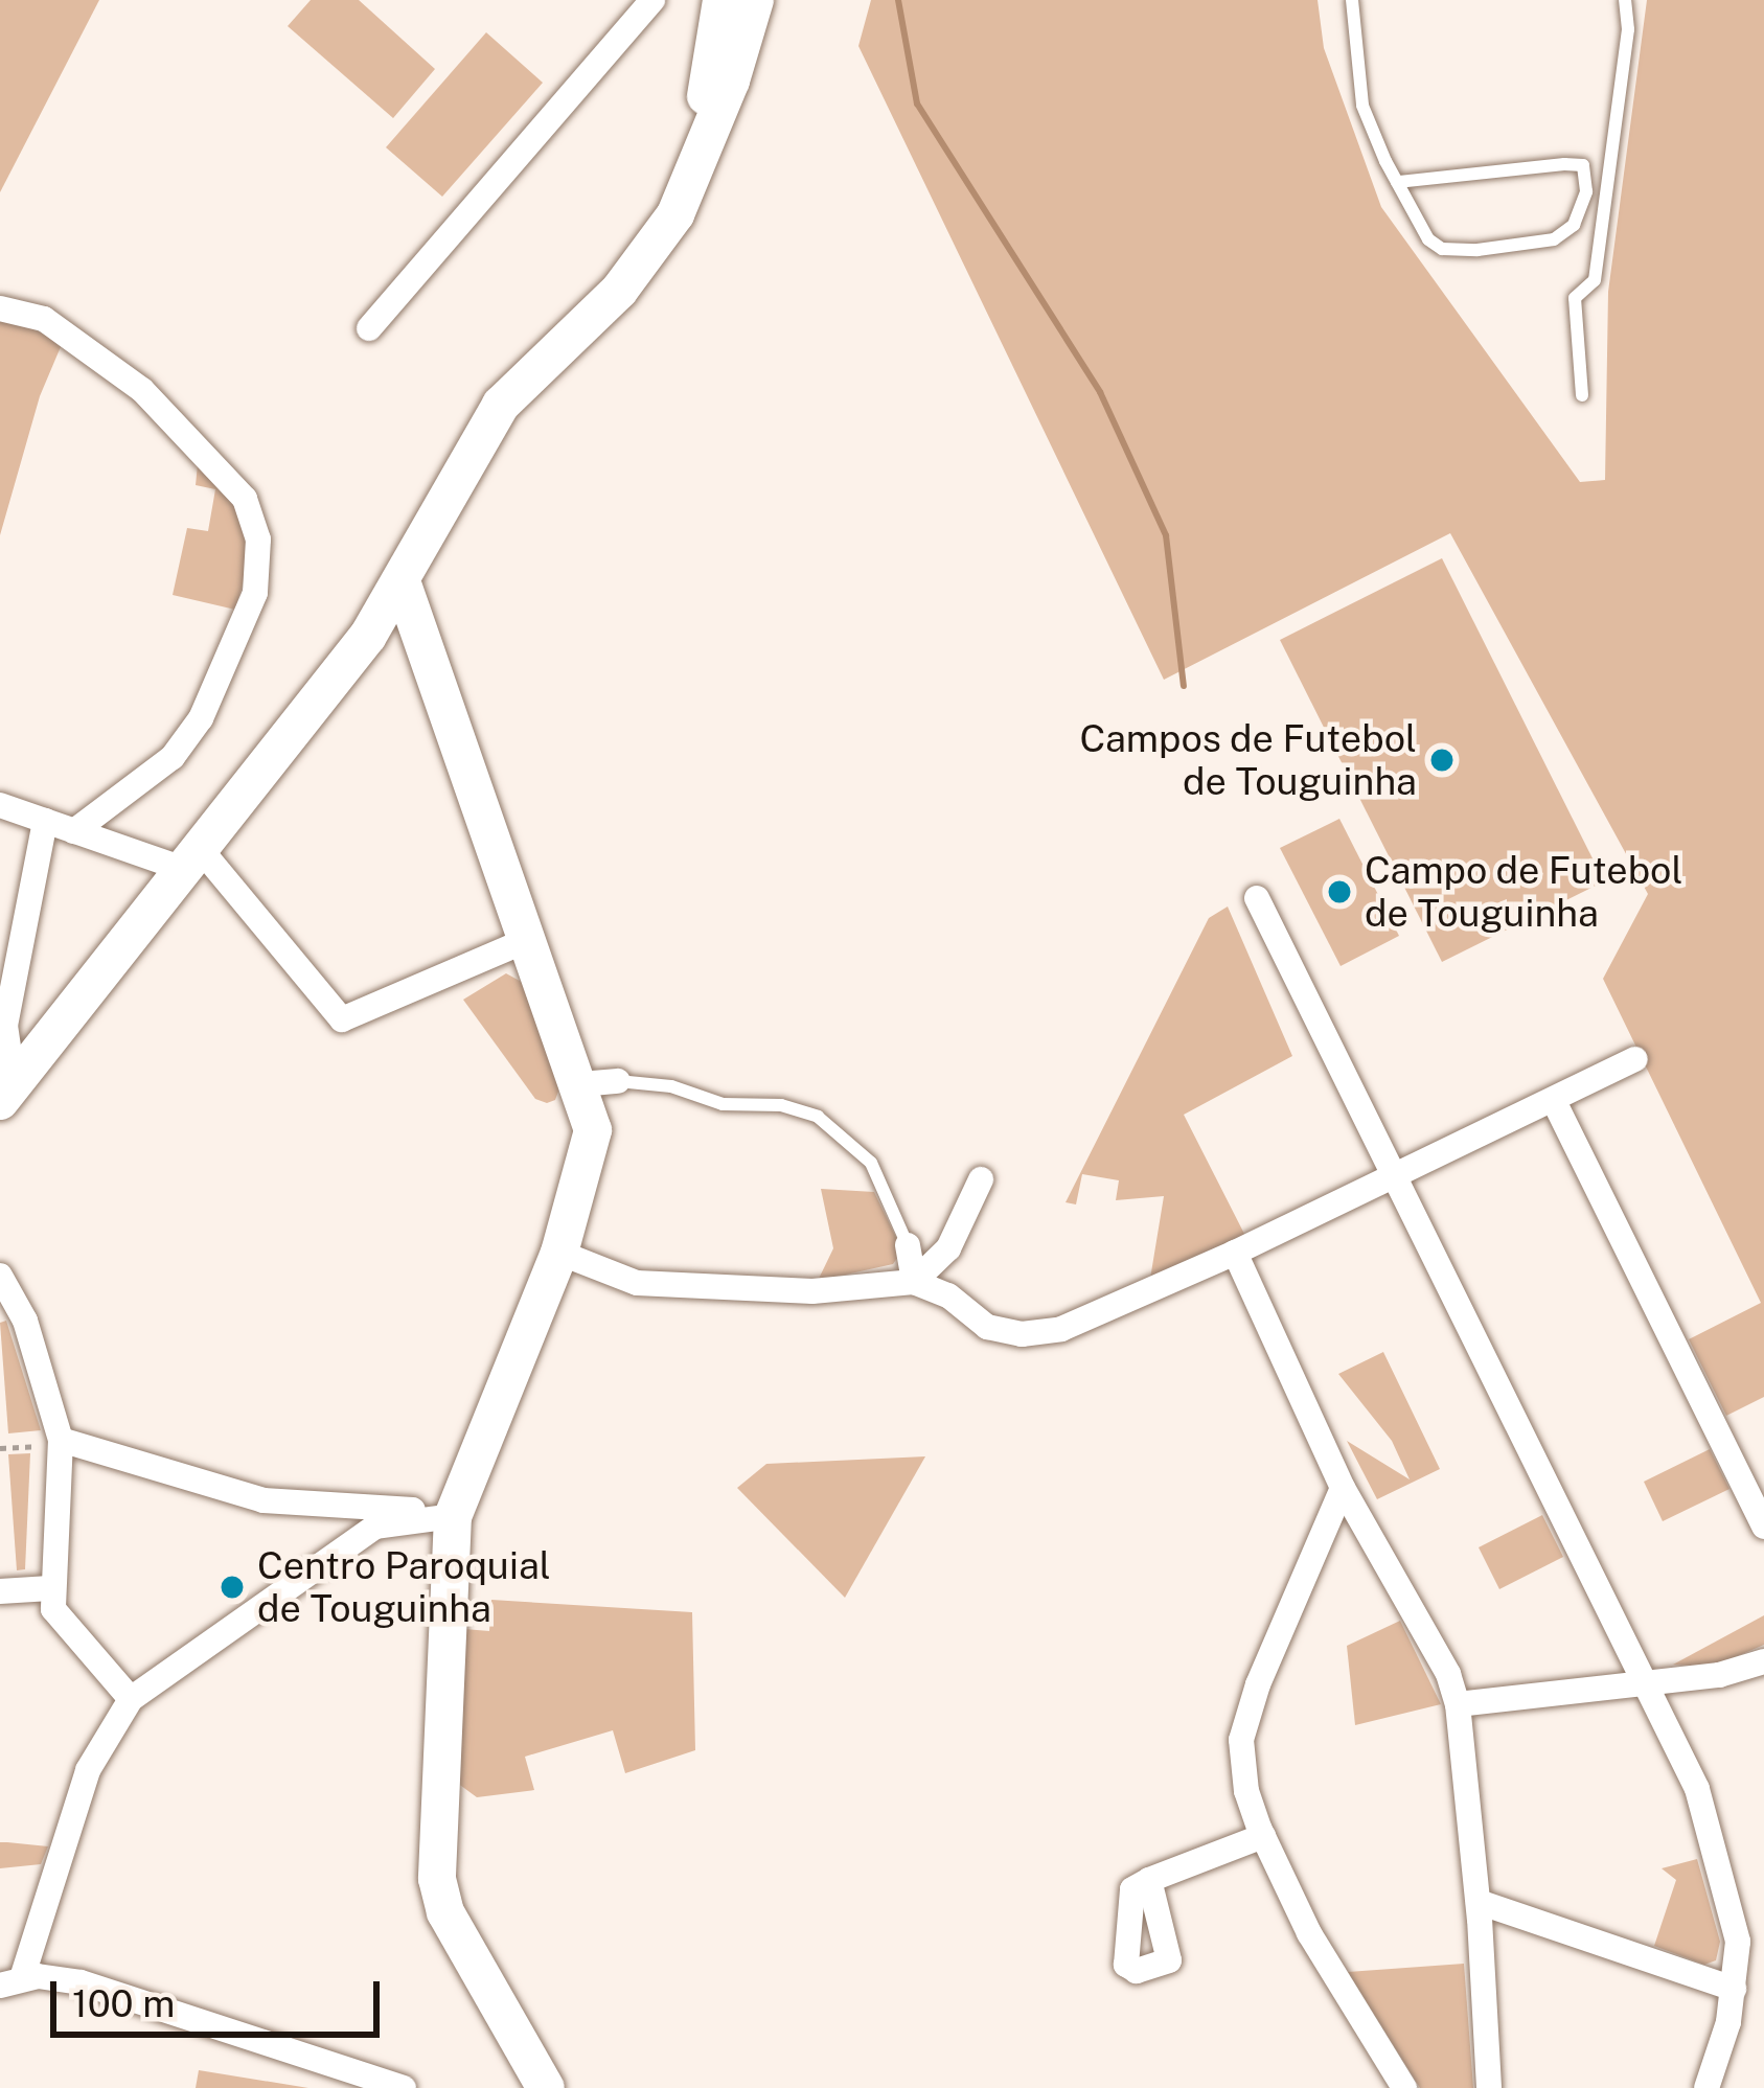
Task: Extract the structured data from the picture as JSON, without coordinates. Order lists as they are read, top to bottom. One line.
{"places":["Campos de Futebol de Touguinha","Campo de Futebol de Touguinha","Centro Paroquial de Touguinha"],"scale_bar":"100 m"}
